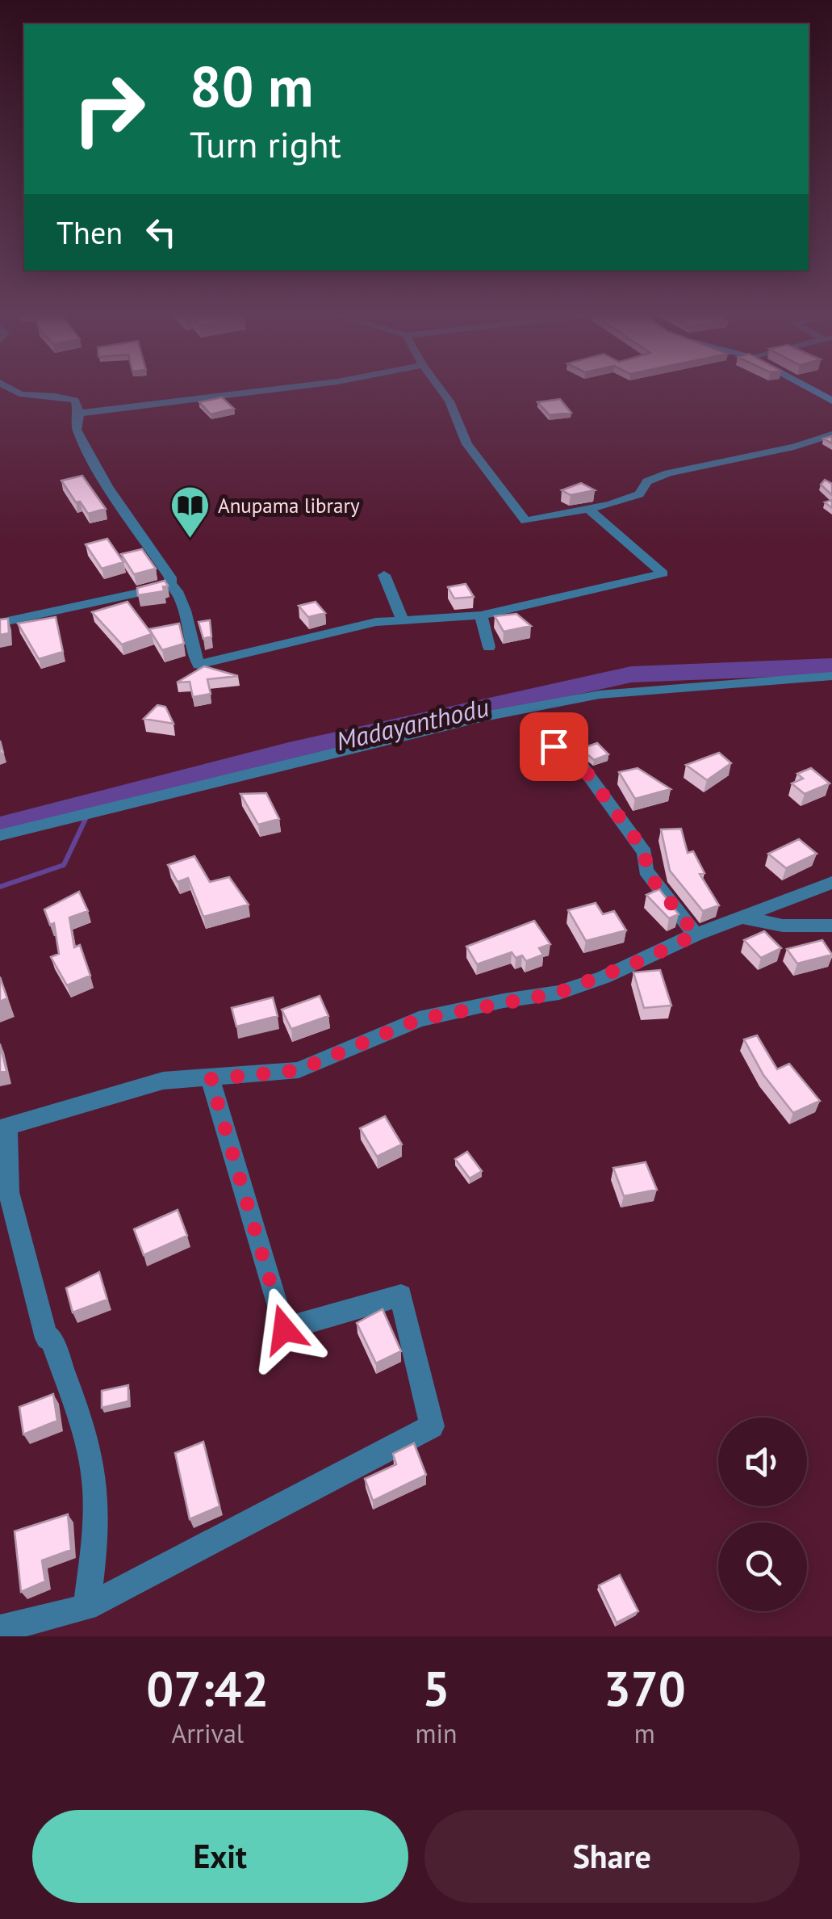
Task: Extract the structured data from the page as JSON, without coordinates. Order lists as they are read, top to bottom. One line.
{"water":["Madayanthodu"],"places":{"library":["Anupama library"]},"page":{"turn":["80 m","Turn right"],"then":"Then","eta":["07:42","Arrival","5","min","370","m"],"buttons":["Exit","Share"]}}
